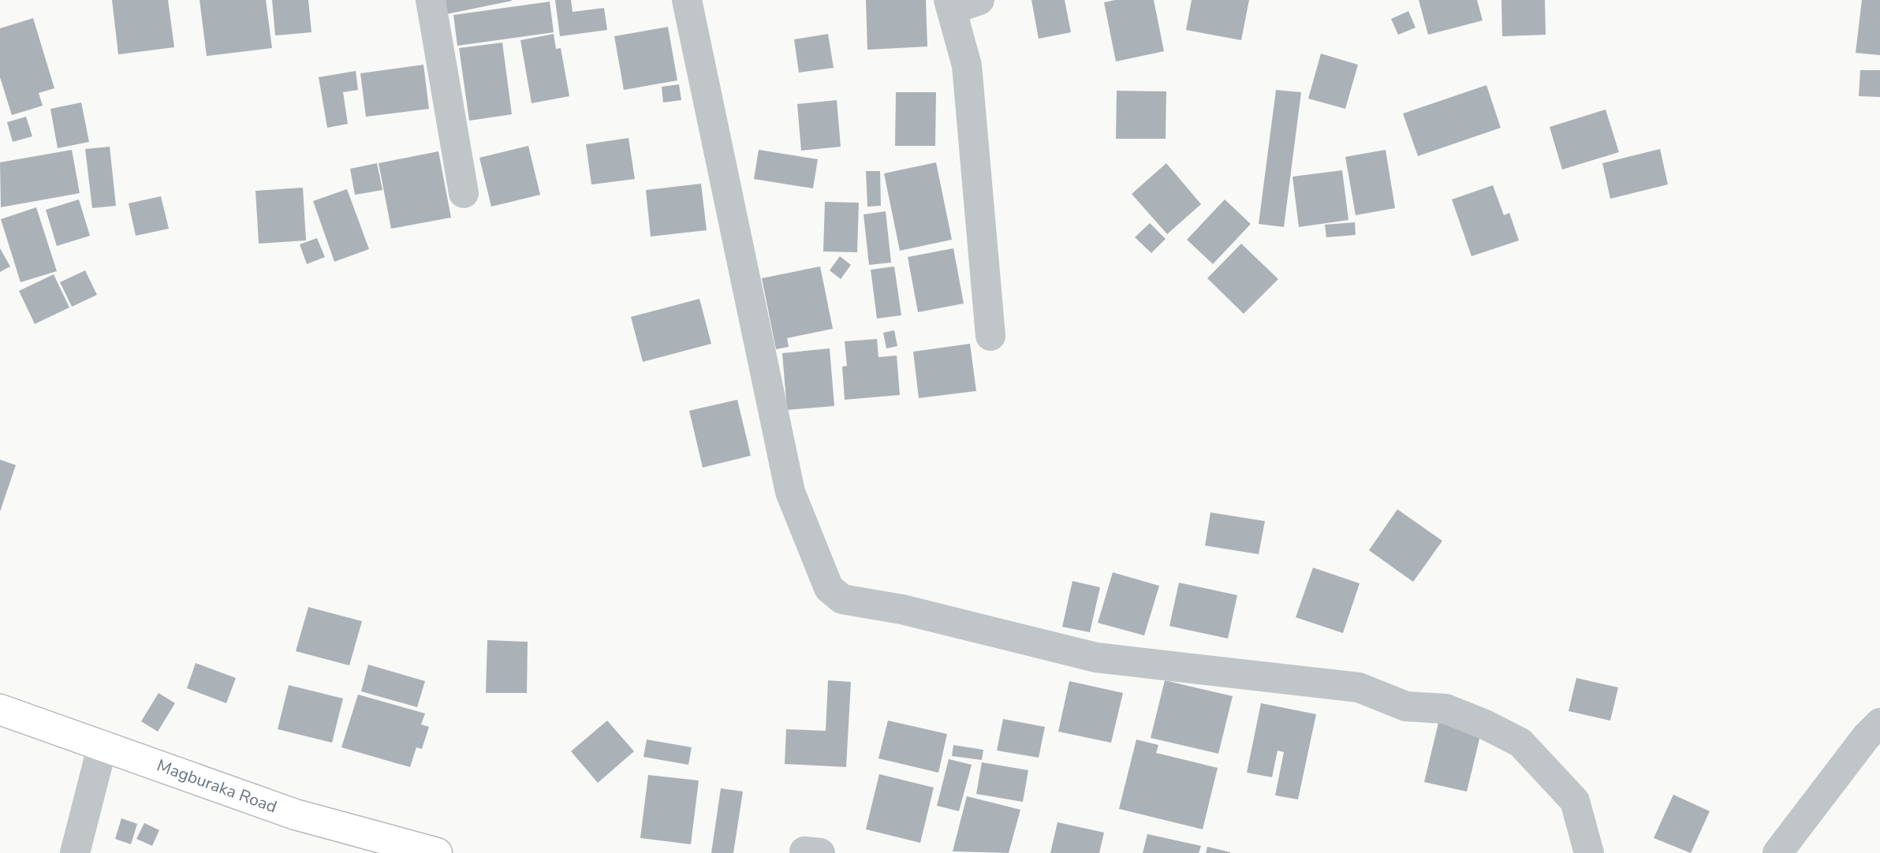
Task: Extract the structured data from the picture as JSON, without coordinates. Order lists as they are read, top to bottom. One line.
{"streets":{"main road":["Magburaka Road"]}}
